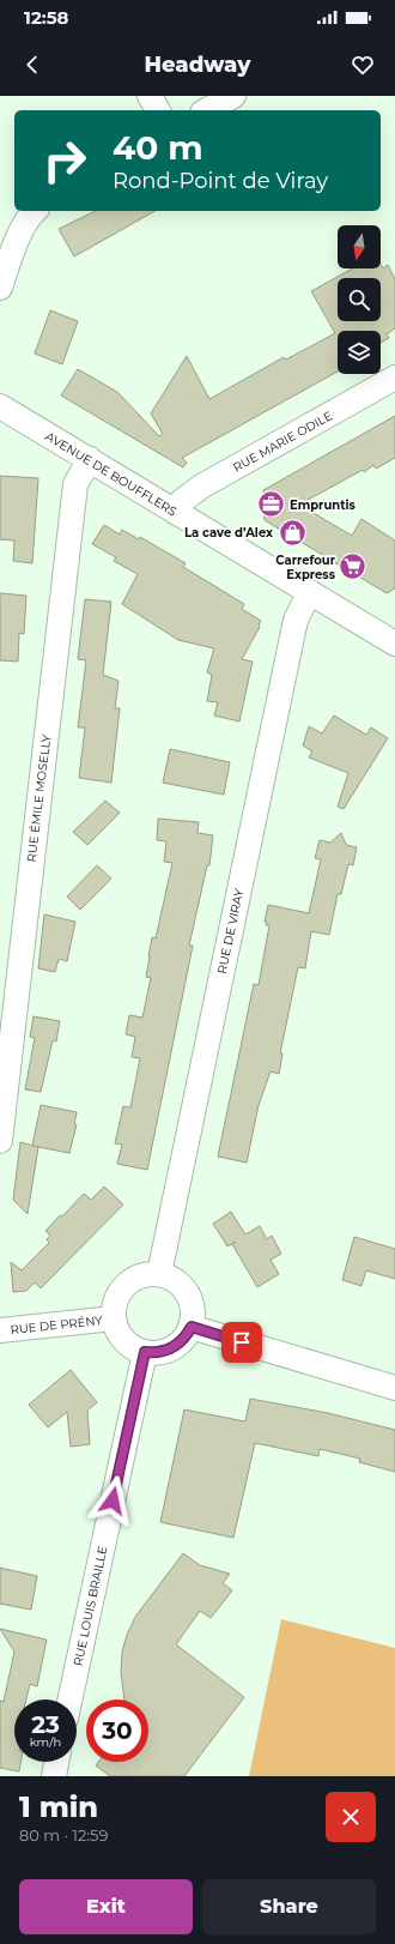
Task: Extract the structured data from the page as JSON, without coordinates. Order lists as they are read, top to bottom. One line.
{"streets":{"street":["RUE MARIE ODILE","AVENUE DE BOUFFLERS","RUE ÉMILE MOSELLY","RUE DE VIRAY","RUE DE PRÉNY","RUE LOUIS BRAILLE"]},"crossings":[["RUE MARIE ODILE","AVENUE DE BOUFFLERS"],["AVENUE DE BOUFFLERS","RUE ÉMILE MOSELLY"],["AVENUE DE BOUFFLERS","RUE DE VIRAY"],["RUE DE VIRAY","RUE DE PRÉNY"],["RUE DE VIRAY","RUE LOUIS BRAILLE"],["RUE DE PRÉNY","RUE LOUIS BRAILLE"]],"places":{"office":["Empruntis"],"shop":["La cave d’Alex"],"supermarket":["Carrefour Express"]},"north":"bottom","page":{"status":"12:58","header":"Headway","turn":["40 m","Rond-Point de Viray"],"speed":"23 km/h","limit":"30","heading":["1 min","80 m · 12:59"],"buttons":["Exit","Share"]}}
